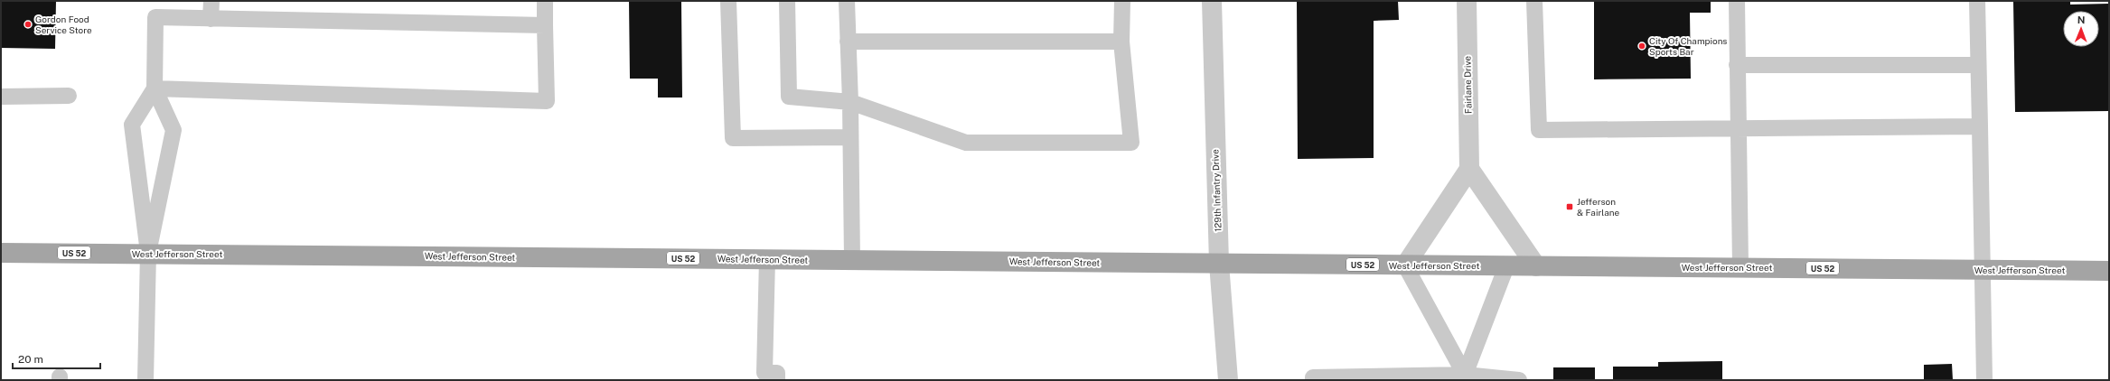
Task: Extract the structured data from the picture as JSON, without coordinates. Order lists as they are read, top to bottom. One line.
{"streets":{"main road":["US 52","West Jefferson Street"],"street":["Fairlane Drive","129th Infantry Drive"]},"crossings":[["129th Infantry Drive","West Jefferson Street"]],"places":{"other":["Gordon Food Service Store","City Of Champions Sports Bar"],"transit":["Jefferson & Fairlane"]},"scale_bar":"20 m","north":"top"}
